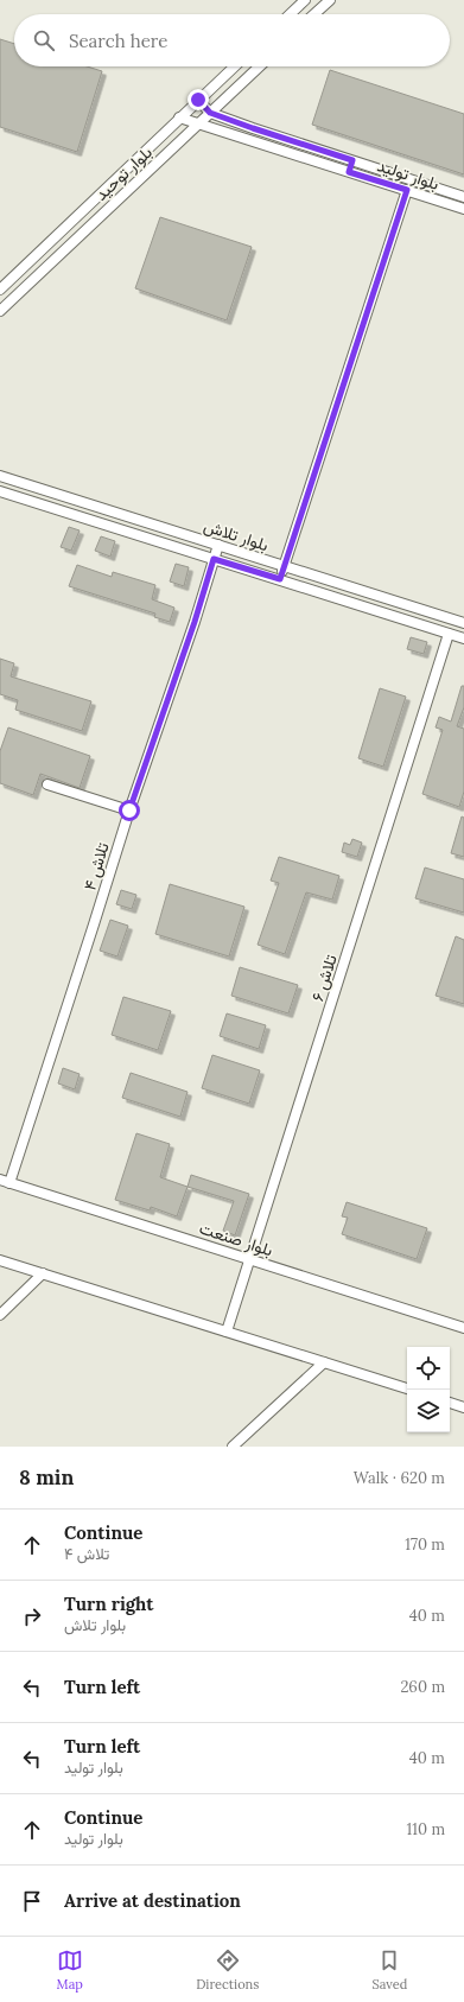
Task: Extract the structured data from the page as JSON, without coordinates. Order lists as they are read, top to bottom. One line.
{"streets":{"street":["بلوار توحید","بلوار تولید","بلوار تلاش","تلاش ۴","تلاش ۶","بلوار صنعت"]},"crossings":[["بلوار توحید","بلوار تولید"],["بلوار تلاش","تلاش ۴"],["بلوار تلاش","تلاش ۶"],["تلاش ۴","بلوار صنعت"],["تلاش ۶","بلوار صنعت"]],"page":{"search":"Search here","heading":["8 min","Walk · 620 m"],"list":[["Continue","تلاش ۴","170 m"],["Turn right","بلوار تلاش","40 m"],["Turn left","260 m"],["Turn left","بلوار تولید","40 m"],["Continue","بلوار تولید","110 m"],"Arrive at destination"],"nav":["Map","Directions","Saved"]}}
